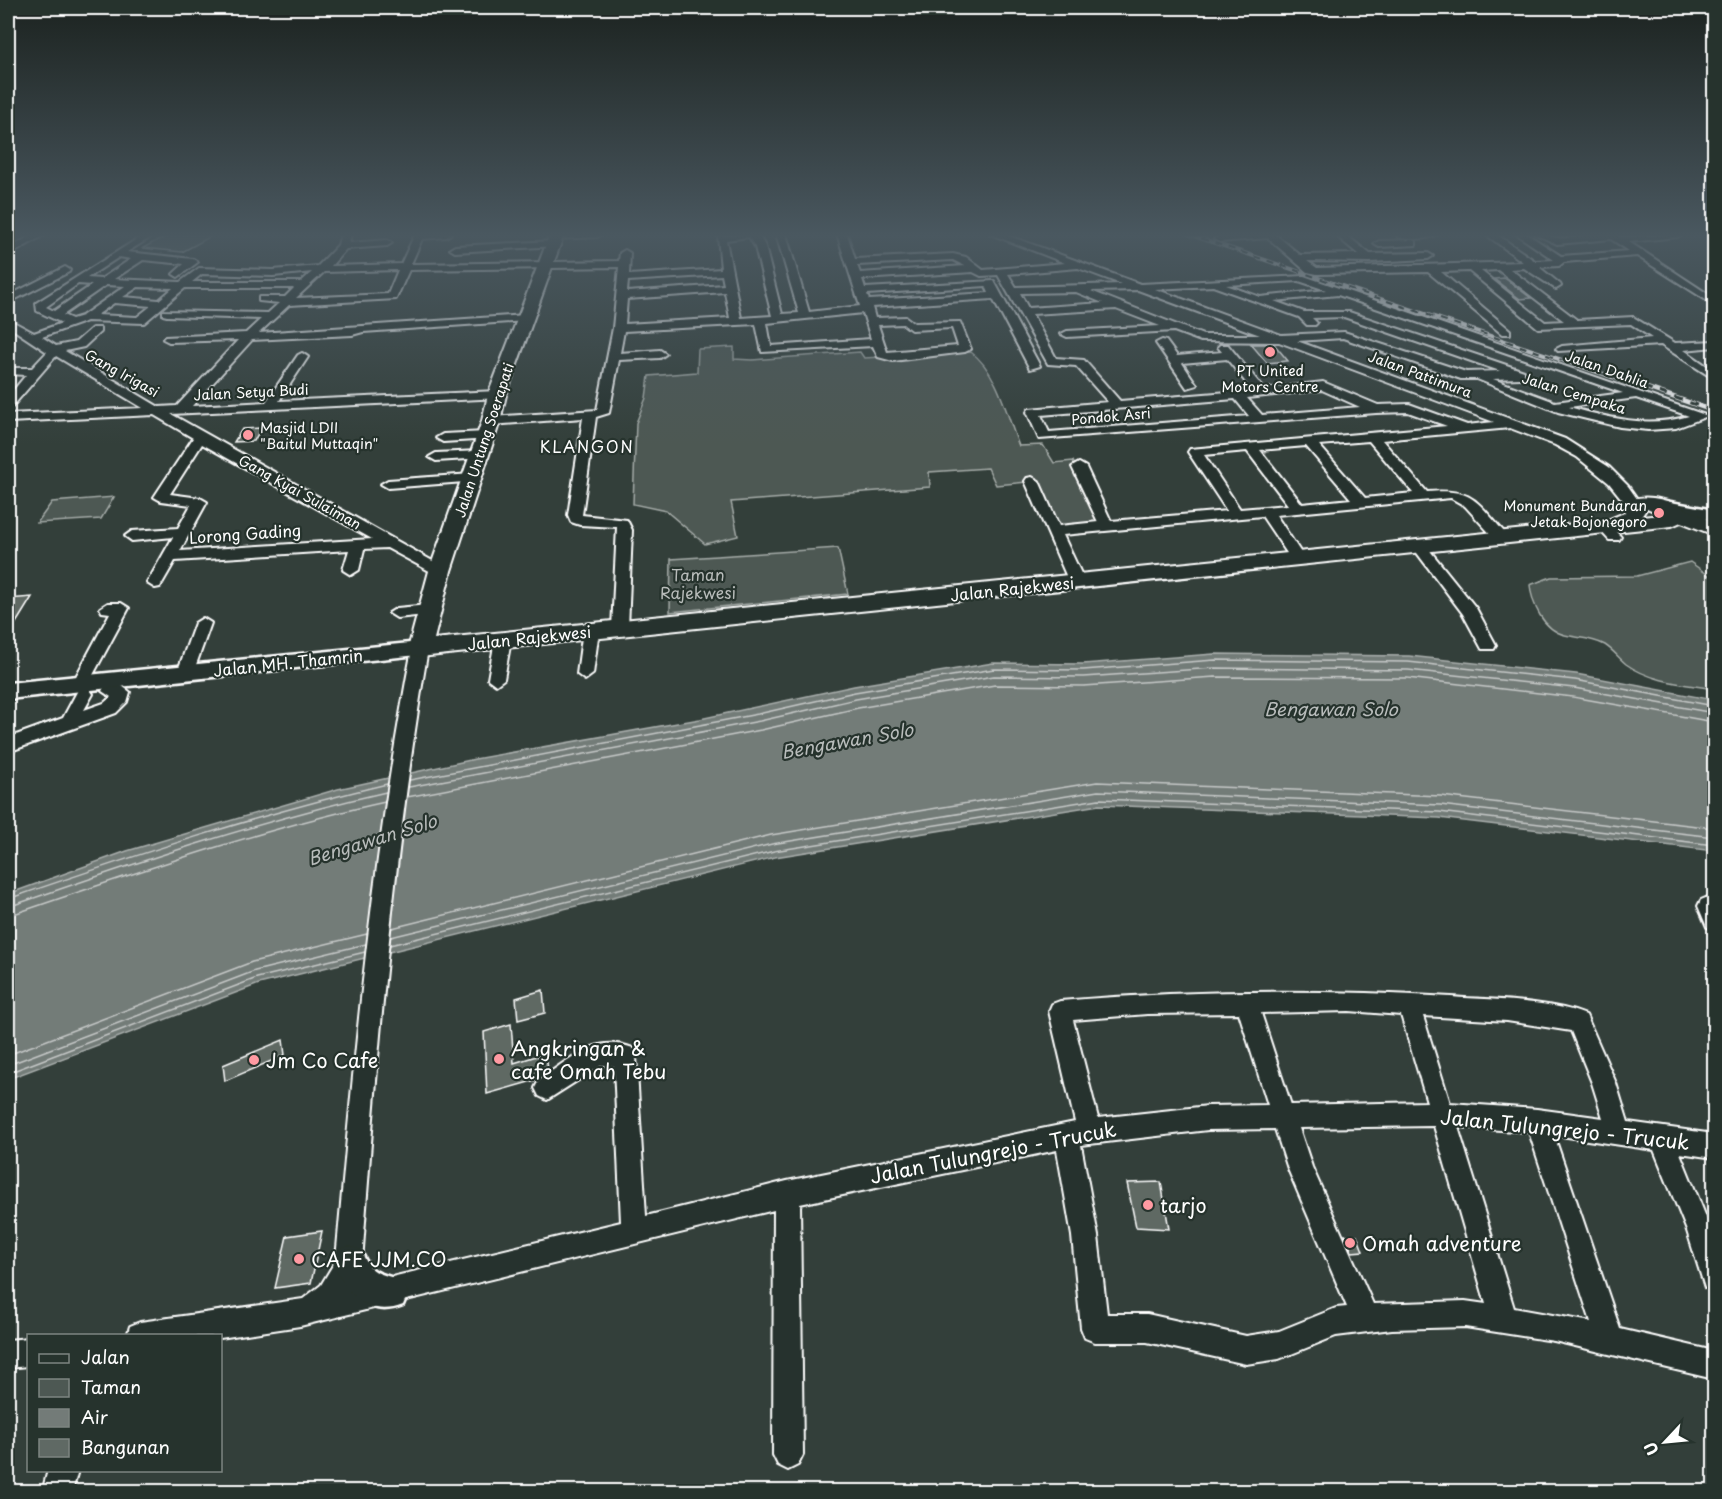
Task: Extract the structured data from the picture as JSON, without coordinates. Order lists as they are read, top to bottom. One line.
{"streets":{"highway":["Jalan Untung Soerapati","Jalan Rajekwesi"],"main road":["Jalan MH. Thamrin"],"street":["Jalan Dahlia","Gang Irigasi","Jalan Pattimura","Jalan Setya Budi","Jalan Cempaka","Pondok Asri","Gang Kyai Sulaiman","Lorong Gading","Jalan Tulungrejo - Trucuk"]},"crossings":[["Jalan Dahlia","Jalan Cempaka"],["Gang Irigasi","Jalan Setya Budi"],["Gang Irigasi","Gang Kyai Sulaiman"],["Jalan Pattimura","Jalan Cempaka"],["Jalan Pattimura","Jalan Rajekwesi"],["Jalan Setya Budi","Jalan Untung Soerapati"],["Jalan Setya Budi","Gang Kyai Sulaiman"],["Jalan Untung Soerapati","Gang Kyai Sulaiman"],["Jalan Untung Soerapati","Jalan Rajekwesi"],["Jalan Untung Soerapati","Jalan MH. Thamrin"],["Gang Kyai Sulaiman","Lorong Gading"],["Jalan Rajekwesi","Jalan MH. Thamrin"]],"districts":["KLANGON"],"water":["Bengawan Solo"],"parks":["Taman Rajekwesi"],"places":["PT United Motors Centre","Masjid LDII \"Baitul Muttaqin\"","Monument Bundaran Jetak Bojonegoro","Angkringan & cafe Omah Tebu","Jm Co Cafe","tarjo","Omah adventure","CAFE JJM.CO"],"legend":["Jalan","Taman","Air","Bangunan"],"north":"bottom left"}
